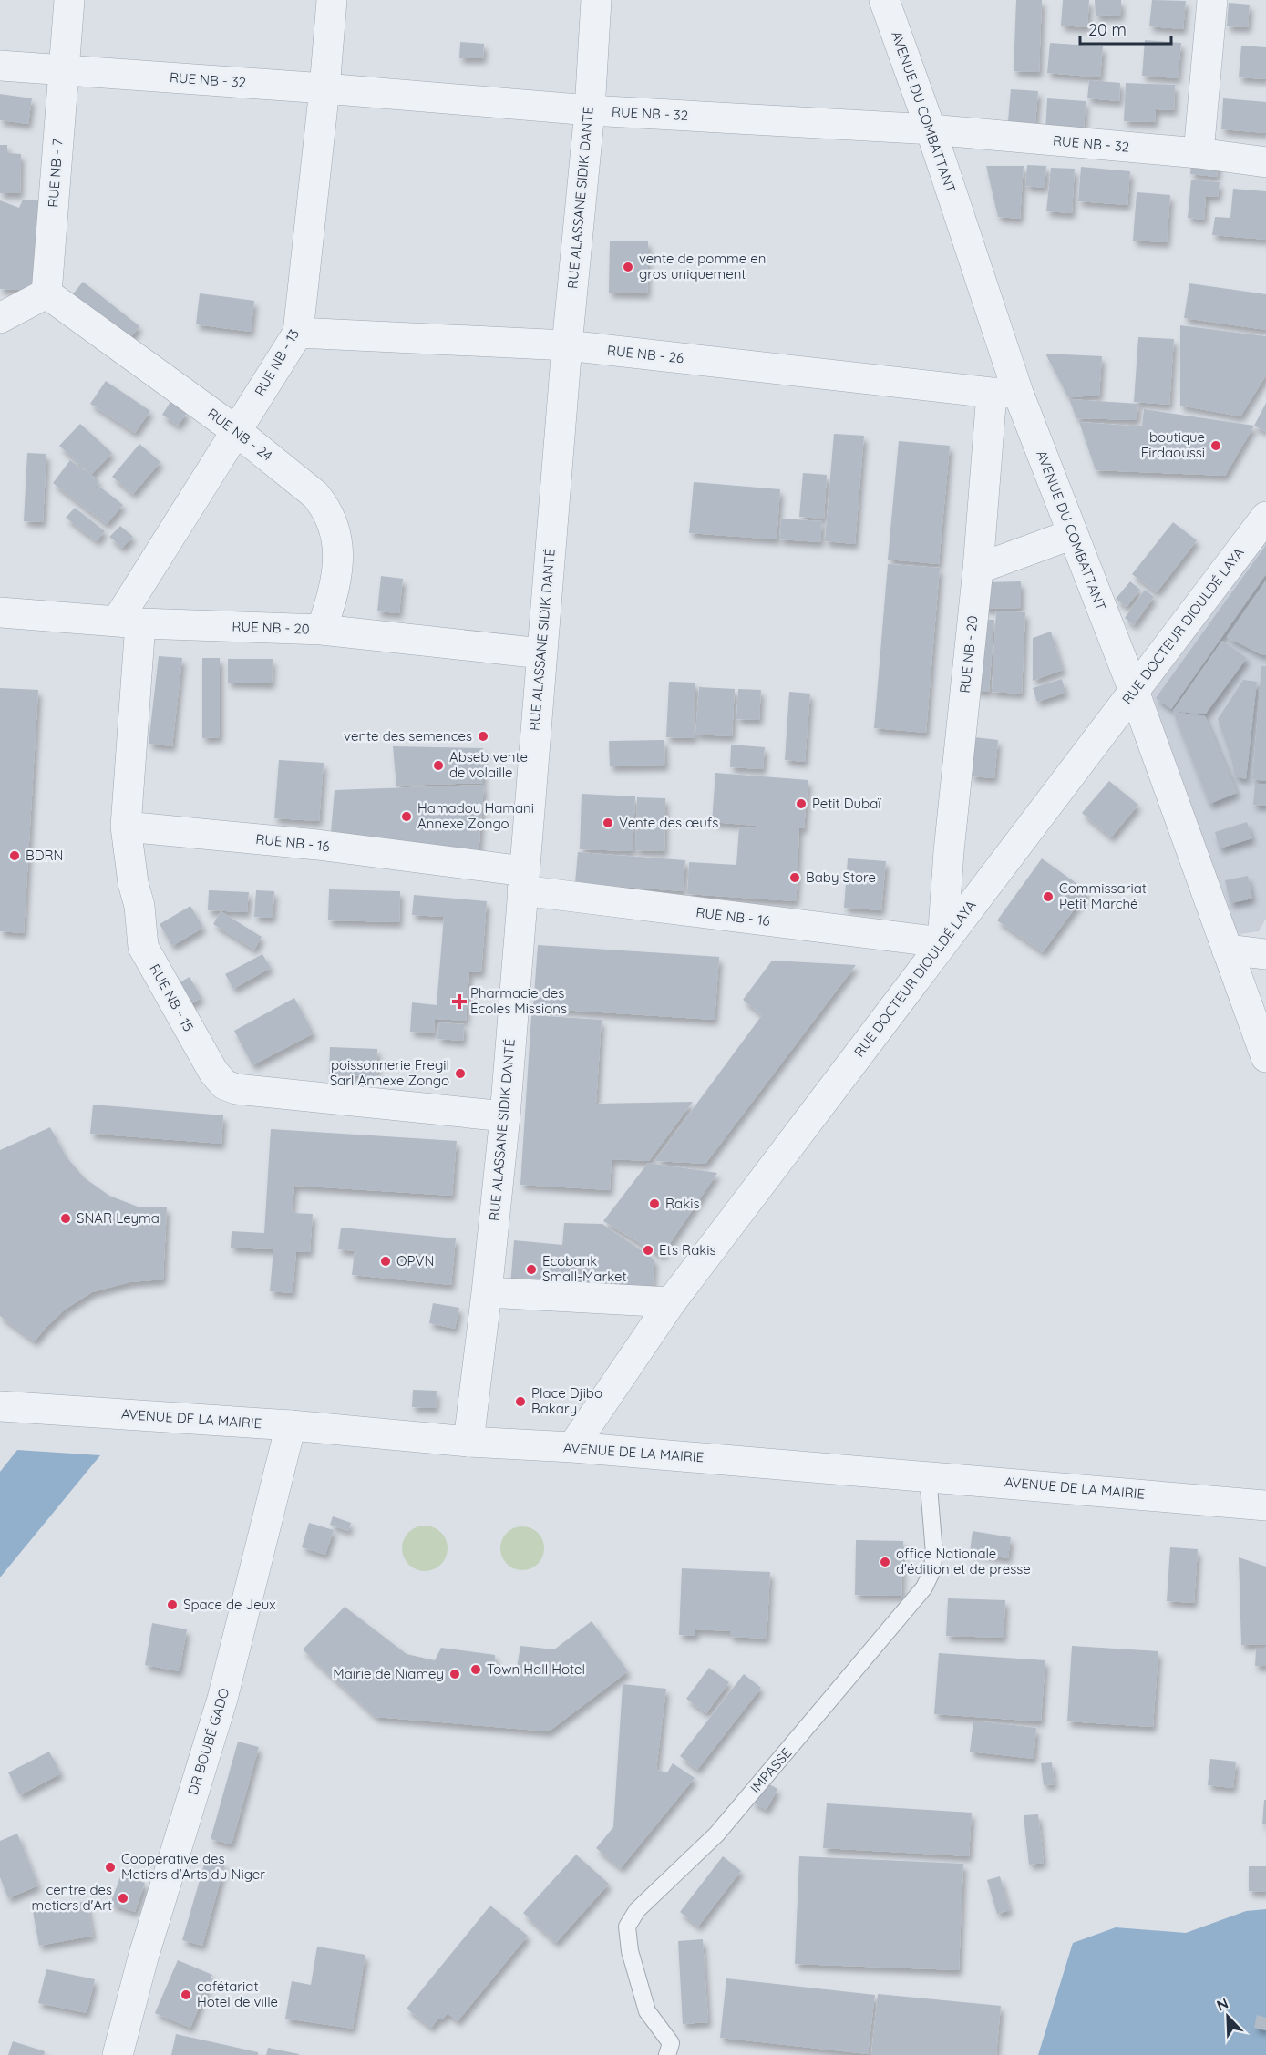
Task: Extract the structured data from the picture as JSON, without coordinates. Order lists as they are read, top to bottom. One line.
{"streets":{"street":["RUE NB - 32","AVENUE DU COMBATTANT","RUE NB - 7","RUE ALASSANE SIDIK DANTÉ","RUE NB - 26","RUE NB - 13","RUE NB - 24","RUE DOCTEUR DIOULDÉ LAYA","RUE NB - 20","RUE NB - 16","RUE NB - 15","AVENUE DE LA MAIRIE","DR BOUBÉ GADO"],"lane":["IMPASSE"]},"crossings":[["RUE NB - 32","AVENUE DU COMBATTANT"],["RUE NB - 32","RUE NB - 7"],["RUE NB - 32","RUE ALASSANE SIDIK DANTÉ"],["RUE NB - 32","RUE NB - 13"],["AVENUE DU COMBATTANT","RUE NB - 26"],["AVENUE DU COMBATTANT","RUE DOCTEUR DIOULDÉ LAYA"],["AVENUE DU COMBATTANT","RUE NB - 20"],["RUE NB - 7","RUE NB - 24"],["RUE ALASSANE SIDIK DANTÉ","RUE NB - 26"],["RUE ALASSANE SIDIK DANTÉ","RUE NB - 20"],["RUE ALASSANE SIDIK DANTÉ","RUE NB - 16"],["RUE ALASSANE SIDIK DANTÉ","RUE NB - 15"],["RUE ALASSANE SIDIK DANTÉ","AVENUE DE LA MAIRIE"],["RUE NB - 26","RUE NB - 13"],["RUE NB - 26","RUE NB - 20"],["RUE NB - 13","RUE NB - 24"],["RUE NB - 13","RUE NB - 20"],["RUE NB - 13","RUE NB - 15"],["RUE NB - 24","RUE NB - 20"],["RUE DOCTEUR DIOULDÉ LAYA","RUE NB - 20"],["RUE DOCTEUR DIOULDÉ LAYA","RUE NB - 16"],["RUE DOCTEUR DIOULDÉ LAYA","AVENUE DE LA MAIRIE"],["RUE NB - 20","RUE NB - 16"],["RUE NB - 20","RUE NB - 15"],["RUE NB - 16","RUE NB - 15"],["AVENUE DE LA MAIRIE","DR BOUBÉ GADO"],["AVENUE DE LA MAIRIE","IMPASSE"]],"places":{"other":["vente de pomme en gros uniquement","boutique Firdaoussi","vente des semences","Abseb vente de volaille","Petit Dubaï","Hamadou Hamani Annexe Zongo","Vente des œufs","BDRN","Baby Store","Commissariat Petit Marché","poissonnerie Fregil Sarl Annexe Zongo","Rakis","SNAR Leyma","Ets Rakis","OPVN","Ecobank Small-Market","Place Djibo Bakary","office Nationale d'édition et de presse","Space de Jeux","Town Hall Hotel","Mairie de Niamey","Cooperative des Metiers d'Arts du Niger","centre des metiers d'Art","cafétariat Hotel de ville"],"health":["Pharmacie des Écoles Missions"]},"scale_bar":"20 m","north":"top left"}
